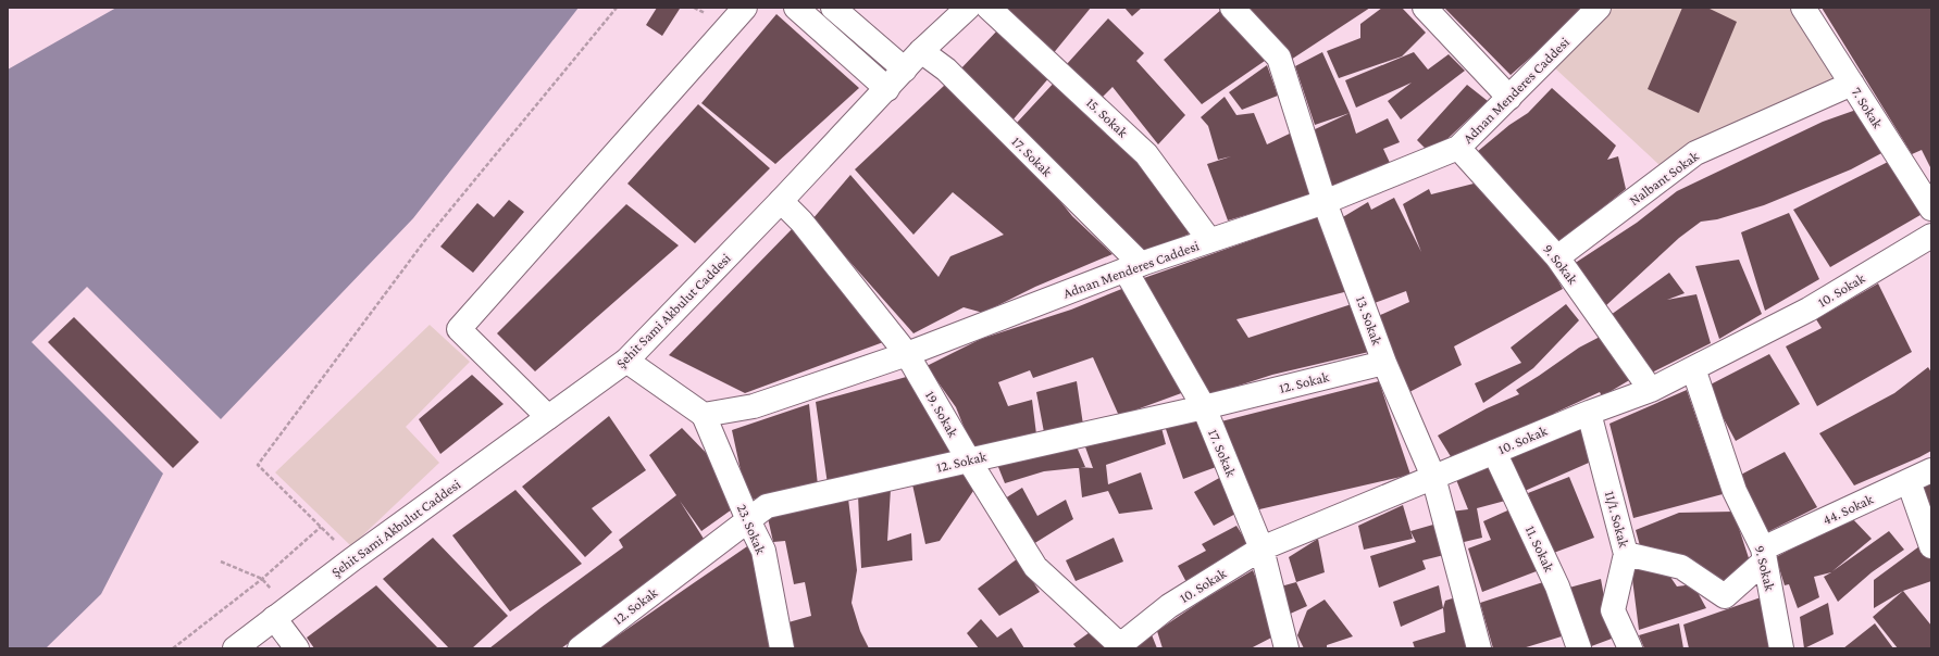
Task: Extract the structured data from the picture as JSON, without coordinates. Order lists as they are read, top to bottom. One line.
{"streets":{"street":["Adnan Menderes Caddesi","7. Sokak","15. Sokak","17. Sokak","Nalbant Sokak","9. Sokak","10. Sokak","Şehit Sami Akbulut Caddesi","13. Sokak","12. Sokak","19. Sokak","44. Sokak","11/1. Sokak","23. Sokak","11. Sokak"]},"crossings":[["Adnan Menderes Caddesi","15. Sokak"],["Adnan Menderes Caddesi","17. Sokak"],["Adnan Menderes Caddesi","9. Sokak"],["Adnan Menderes Caddesi","13. Sokak"],["Adnan Menderes Caddesi","19. Sokak"],["Adnan Menderes Caddesi","23. Sokak"],["7. Sokak","Nalbant Sokak"],["17. Sokak","10. Sokak"],["17. Sokak","Şehit Sami Akbulut Caddesi"],["17. Sokak","12. Sokak"],["Nalbant Sokak","9. Sokak"],["9. Sokak","10. Sokak"],["9. Sokak","44. Sokak"],["10. Sokak","13. Sokak"],["10. Sokak","19. Sokak"],["10. Sokak","11/1. Sokak"],["10. Sokak","11. Sokak"],["Şehit Sami Akbulut Caddesi","19. Sokak"],["13. Sokak","12. Sokak"],["12. Sokak","19. Sokak"],["12. Sokak","23. Sokak"],["44. Sokak","11/1. Sokak"]]}
